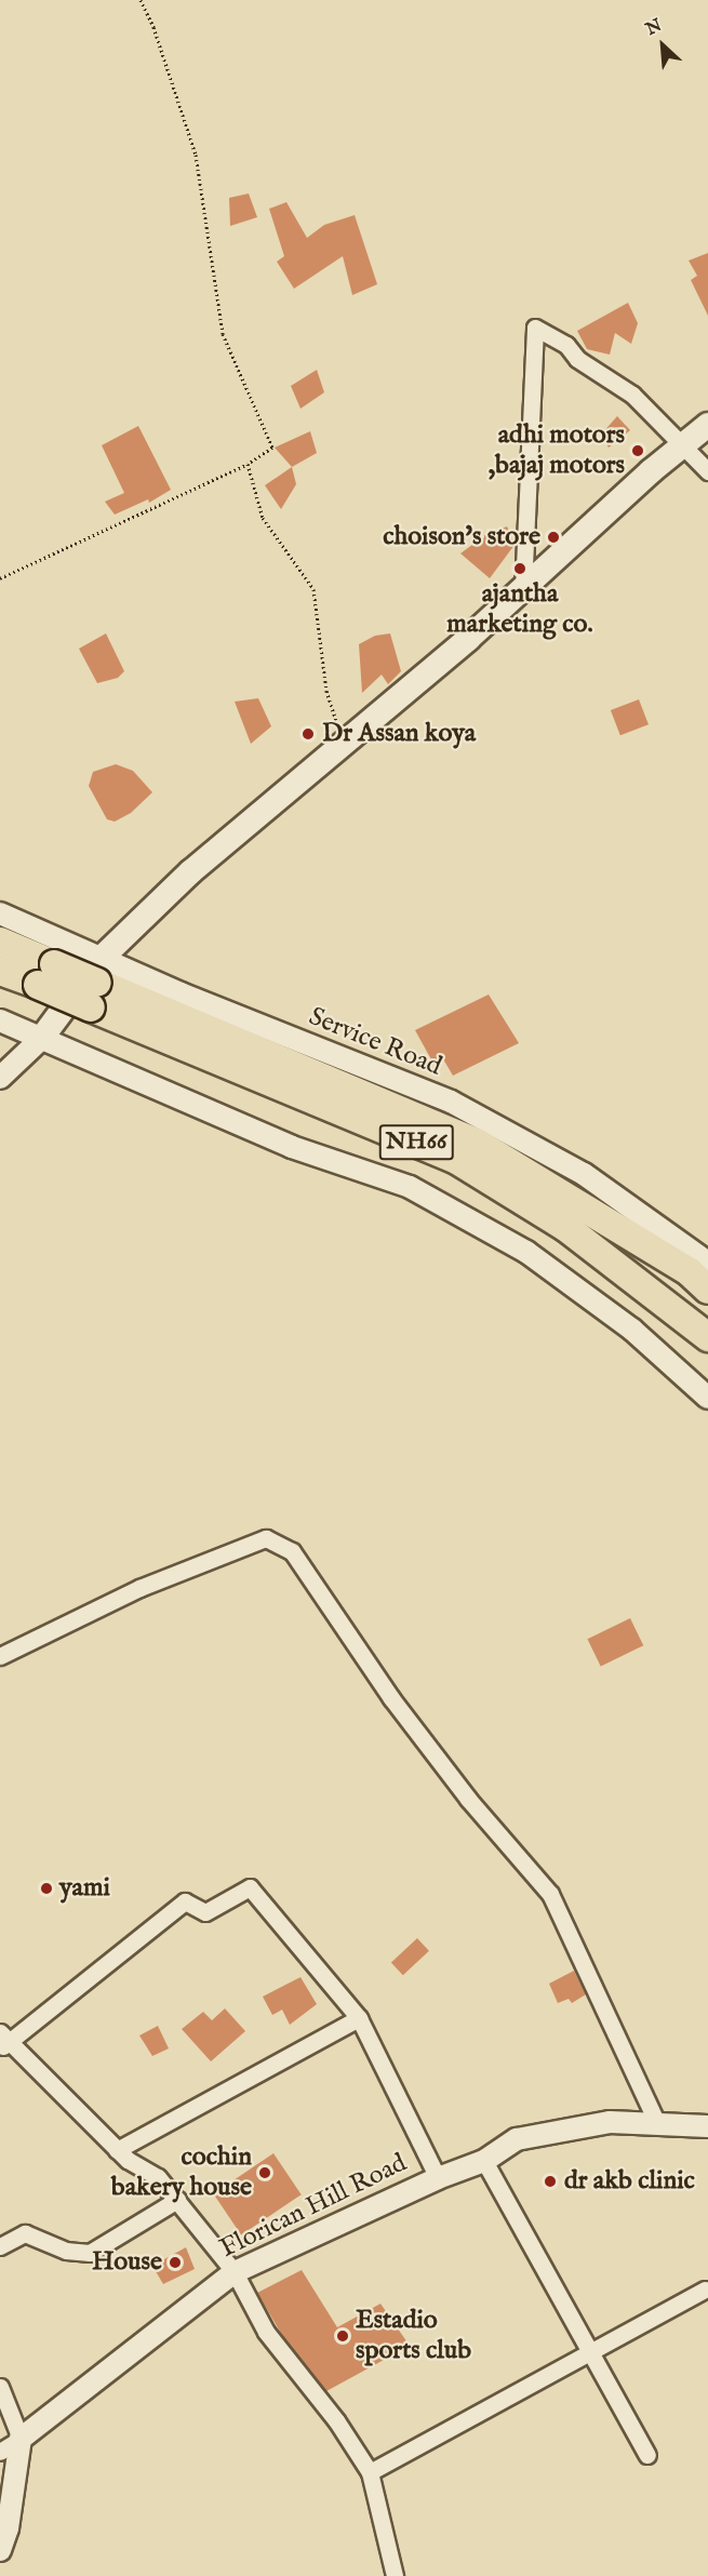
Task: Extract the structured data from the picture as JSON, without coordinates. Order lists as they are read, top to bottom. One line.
{"streets":{"highway":["NH66"],"street":["Service Road","Florican Hill Road"]},"crossings":[["Service Road","NH66"]],"places":["adhi motors ,bajaj motors","choison's store","ajantha marketing co.","Dr Assan koya","yami","cochin bakery house","dr akb clinic","House","Estadio sports club"],"north":"top left"}
